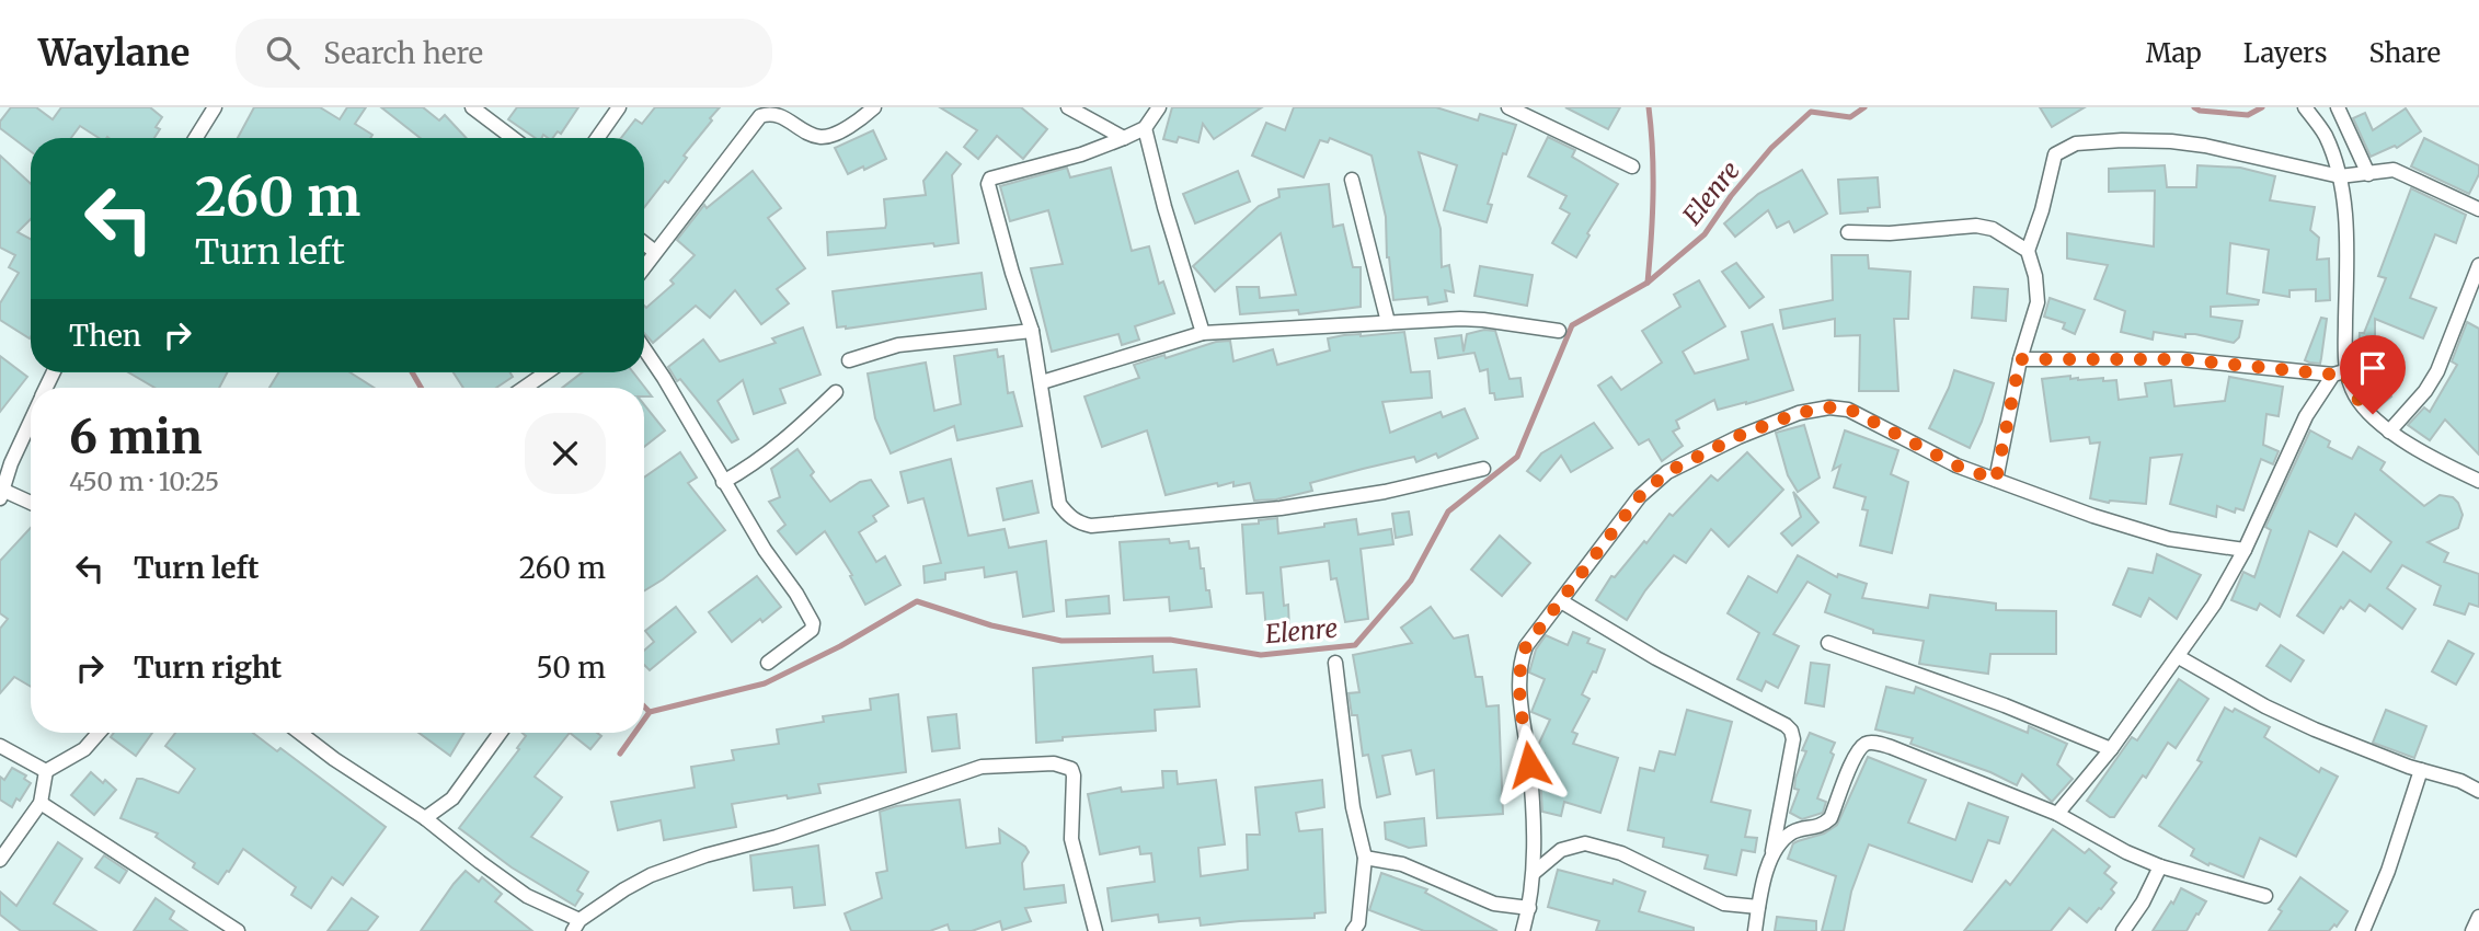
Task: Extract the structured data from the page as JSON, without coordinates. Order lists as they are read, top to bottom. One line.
{"water":["Elenre"],"page":{"header":"Waylane","search":"Search here","nav":["Map","Layers","Share"],"turn":["260 m","Turn left"],"then":"Then","heading":["6 min","450 m · 10:25"],"list":[{"name":"Turn left","value":"260 m"},{"name":"Turn right","value":"50 m"}]}}
